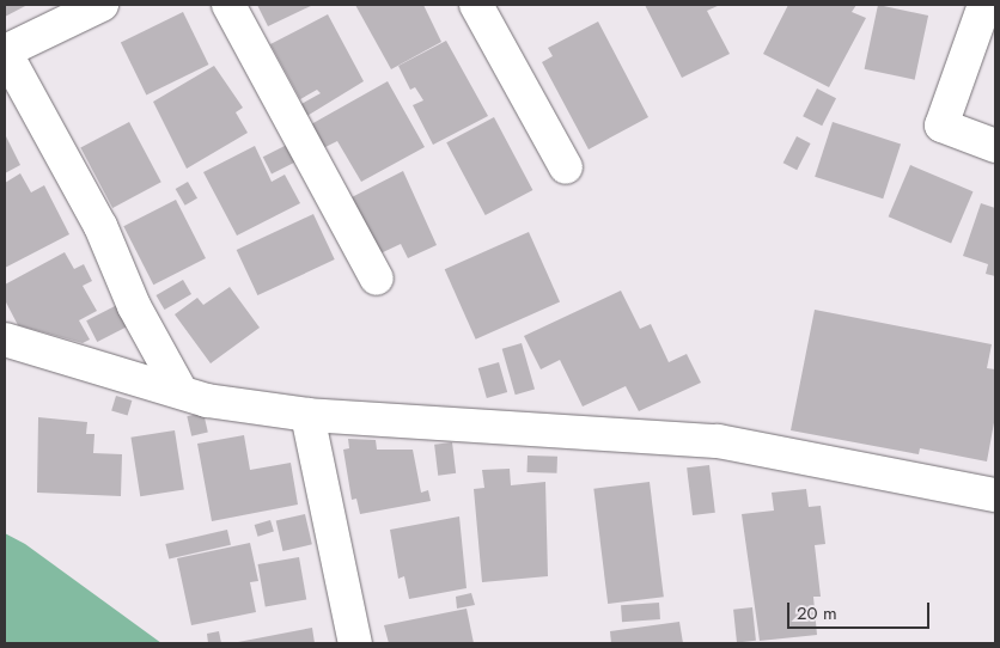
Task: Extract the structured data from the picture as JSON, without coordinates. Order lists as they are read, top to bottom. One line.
{"scale_bar":"20 m"}
